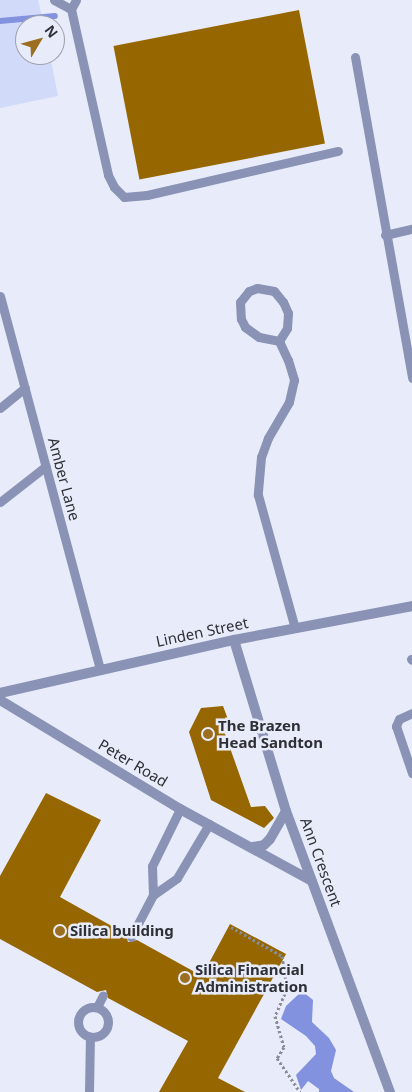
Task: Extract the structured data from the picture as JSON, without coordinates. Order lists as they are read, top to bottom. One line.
{"streets":{"street":["Linden Street","Peter Road","Ann Crescent"],"lane":["Amber Lane"]},"crossings":[["Amber Lane","Linden Street"],["Linden Street","Ann Crescent"],["Peter Road","Ann Crescent"]],"places":["The Brazen Head Sandton","Silica building","Silica Financial Administration"],"north":"top right"}
